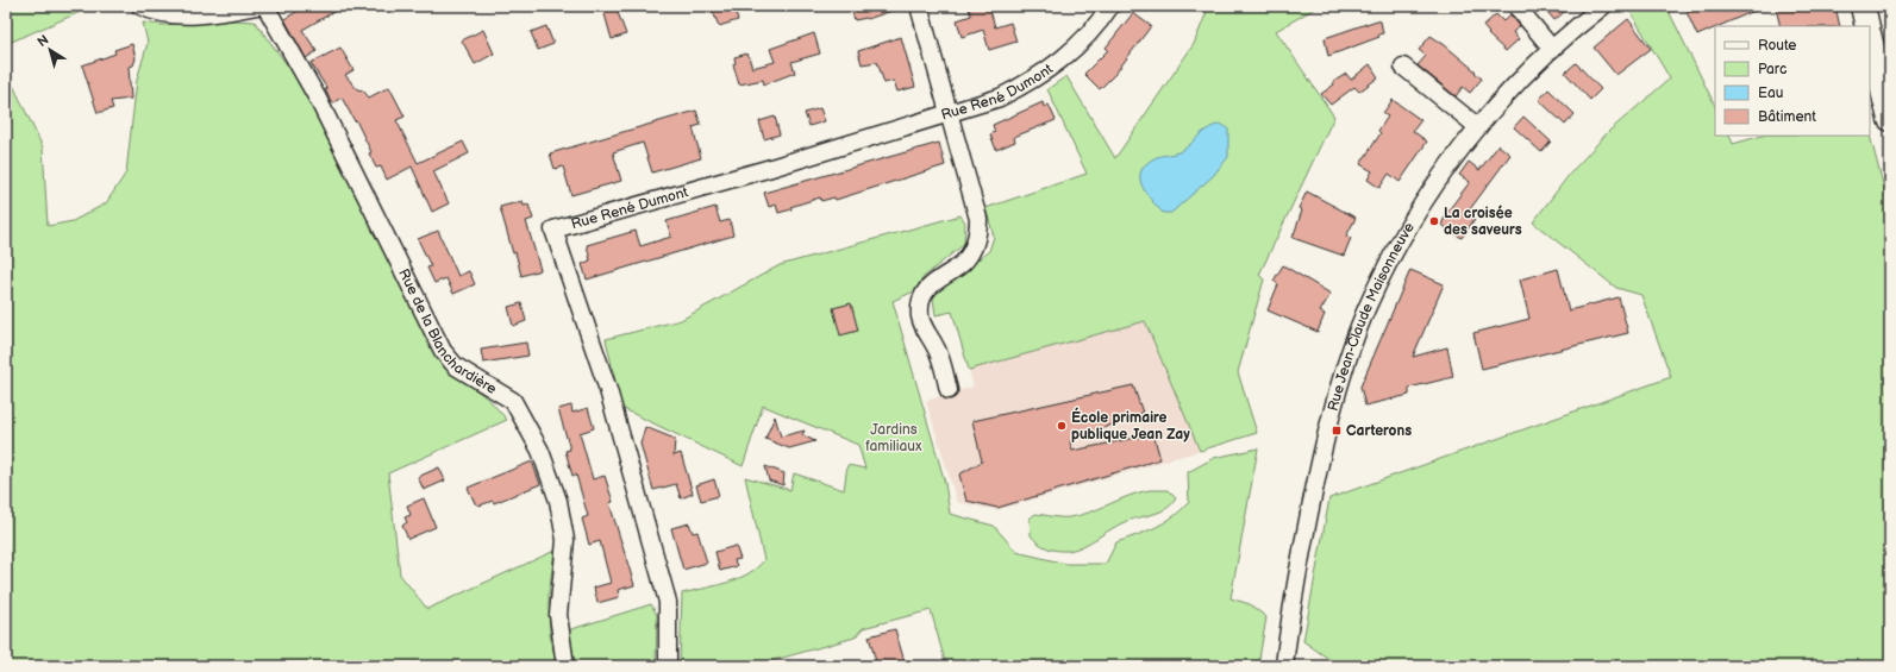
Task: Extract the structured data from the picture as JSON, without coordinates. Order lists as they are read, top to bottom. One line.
{"streets":{"street":["Rue René Dumont","Rue Jean-Claude Maisonneuve","Rue de la Blanchardière"]},"parks":["Jardins familiaux"],"places":{"other":["La croisée des saveurs","École primaire publique Jean Zay"],"transit":["Carterons"]},"legend":["Route","Parc","Eau","Bâtiment"],"north":"top left"}
